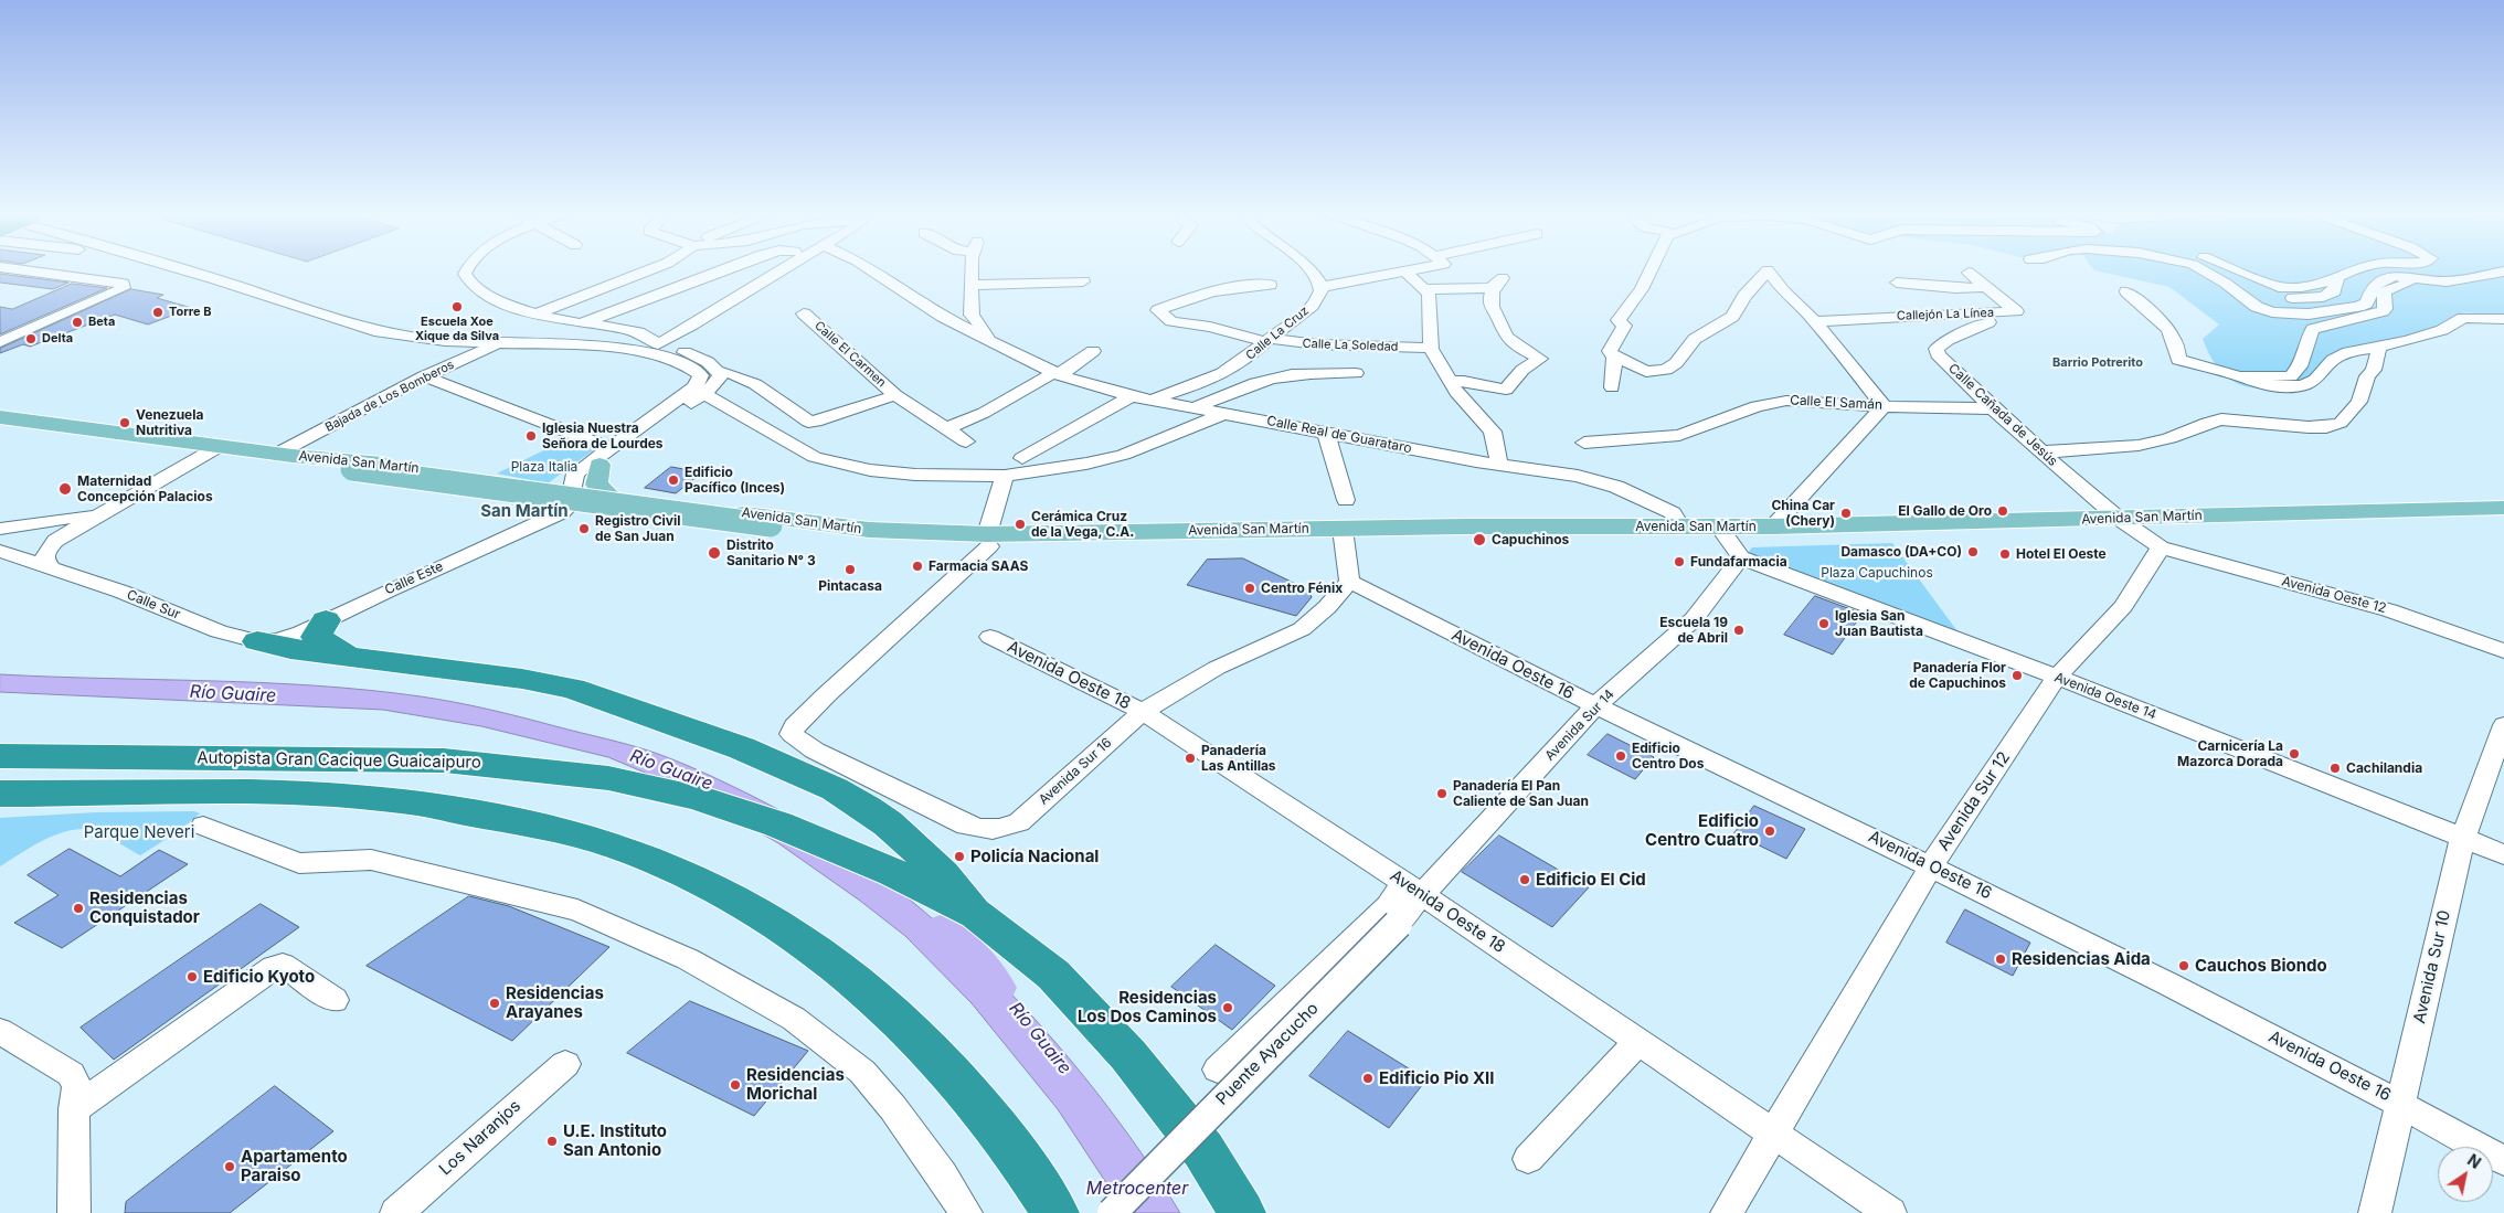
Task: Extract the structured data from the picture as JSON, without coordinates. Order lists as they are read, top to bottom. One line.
{"streets":{"highway":["Autopista Gran Cacique Guaicaipuro"],"main road":["Avenida San Martín"],"street":["Callejón La Línea","Calle La Cruz","Calle La Soledad","Calle El Carmen","Bajada de Los Bomberos","Calle El Samán","Calle Cañada de Jesús","Calle Real de Guarataro","Calle Este","Avenida Oeste 12","Calle Sur","Avenida Oeste 16","Avenida Oeste 18","Avenida Oeste 14","Avenida Sur 14","Avenida Sur 16","Avenida Sur 12","Avenida Sur 10","Puente Ayacucho","Los Naranjos"]},"crossings":[["Calle La Cruz","Calle La Soledad"],["Calle La Cruz","Calle Real de Guarataro"],["Bajada de Los Bomberos","Avenida San Martín"],["Calle El Samán","Calle Cañada de Jesús"],["Calle Cañada de Jesús","Avenida San Martín"],["Calle Cañada de Jesús","Avenida Oeste 12"],["Calle Cañada de Jesús","Avenida Sur 12"],["Calle Real de Guarataro","Avenida San Martín"],["Avenida San Martín","Calle Este"],["Avenida San Martín","Avenida Sur 16"],["Calle Este","Calle Sur"],["Avenida Oeste 12","Avenida Sur 12"],["Avenida Oeste 16","Avenida Sur 14"],["Avenida Oeste 16","Avenida Sur 16"],["Avenida Oeste 16","Avenida Sur 12"],["Avenida Oeste 16","Avenida Sur 10"],["Avenida Oeste 18","Avenida Sur 14"],["Avenida Oeste 18","Avenida Sur 16"],["Avenida Oeste 18","Avenida Sur 12"],["Avenida Oeste 18","Puente Ayacucho"],["Avenida Oeste 14","Avenida Sur 14"],["Avenida Oeste 14","Avenida Sur 12"],["Avenida Oeste 14","Avenida Sur 10"],["Avenida Sur 14","Puente Ayacucho"]],"districts":["Barrio Potrerito","San Martín"],"water":["Río Guaire","Metrocenter"],"parks":["Plaza Italia","Plaza Capuchinos","Parque Neveri"],"places":["Escuela Xoe Xique da Silva","Torre B","Beta","Delta","Venezuela Nutritiva","Iglesia Nuestra Señora de Lourdes","Edificio Pacífico (Inces)","Maternidad Concepción Palacios","El Gallo de Oro","China Car (Chery)","Cerámica Cruz de la Vega, C.A.","Registro Civil de San Juan","Capuchinos","Damasco (DA+CO)","Distrito Sanitario N° 3","Hotel El Oeste","Fundafarmacia","Farmacia SAAS","Pintacasa","Centro Fénix","Iglesia San Juan Bautista","Escuela 19 de Abril","Panadería Flor de Capuchinos","Carnicería La Mazorca Dorada","Edificio Centro Dos","Panadería Las Antillas","Cachilandia","Panadería El Pan Caliente de San Juan","Edificio Centro Cuatro","Policía Nacional","Edificio El Cid","Residencias Conquistador","Residencias Aida","Cauchos Biondo","Edificio Kyoto","Residencias Arayanes","Residencias Los Dos Caminos","Edificio Pio XII","Residencias Morichal","U.E. Instituto San Antonio","Apartamento Paraiso"],"north":"top right"}
